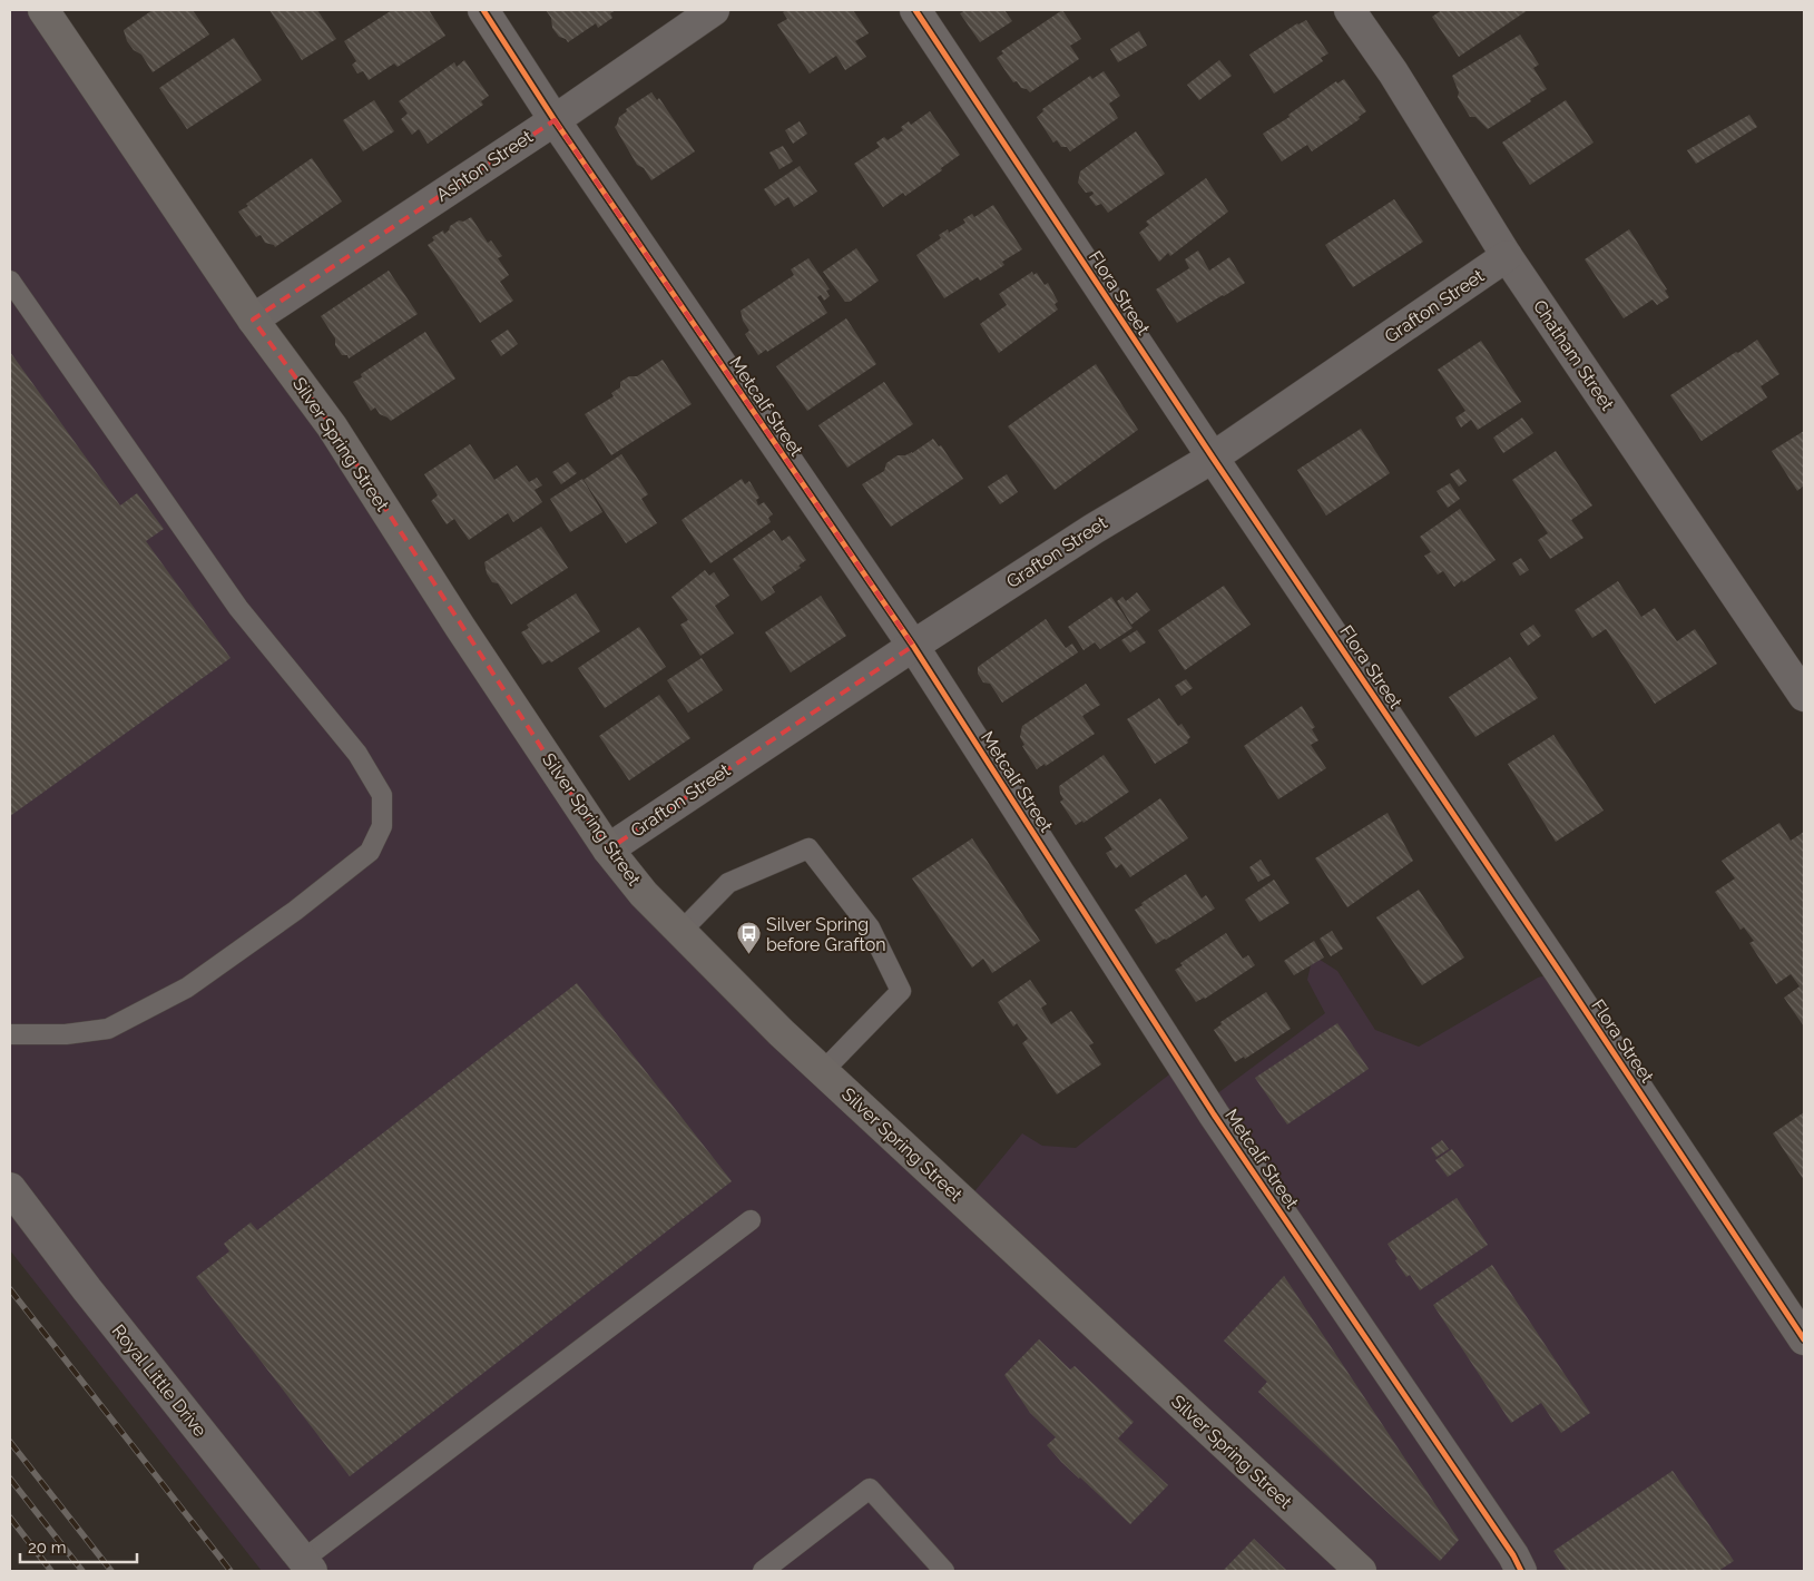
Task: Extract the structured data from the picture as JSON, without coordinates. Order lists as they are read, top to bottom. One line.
{"streets":{"main road":["Silver Spring Street"],"street":["Ashton Street","Flora Street","Grafton Street","Chatham Street","Metcalf Street","Royal Little Drive"]},"crossings":[["Ashton Street","Metcalf Street"],["Ashton Street","Silver Spring Street"],["Flora Street","Grafton Street"],["Grafton Street","Chatham Street"],["Grafton Street","Metcalf Street"],["Grafton Street","Silver Spring Street"]],"places":{"bus stop":["Silver Spring before Grafton"]},"scale_bar":"20 m"}
